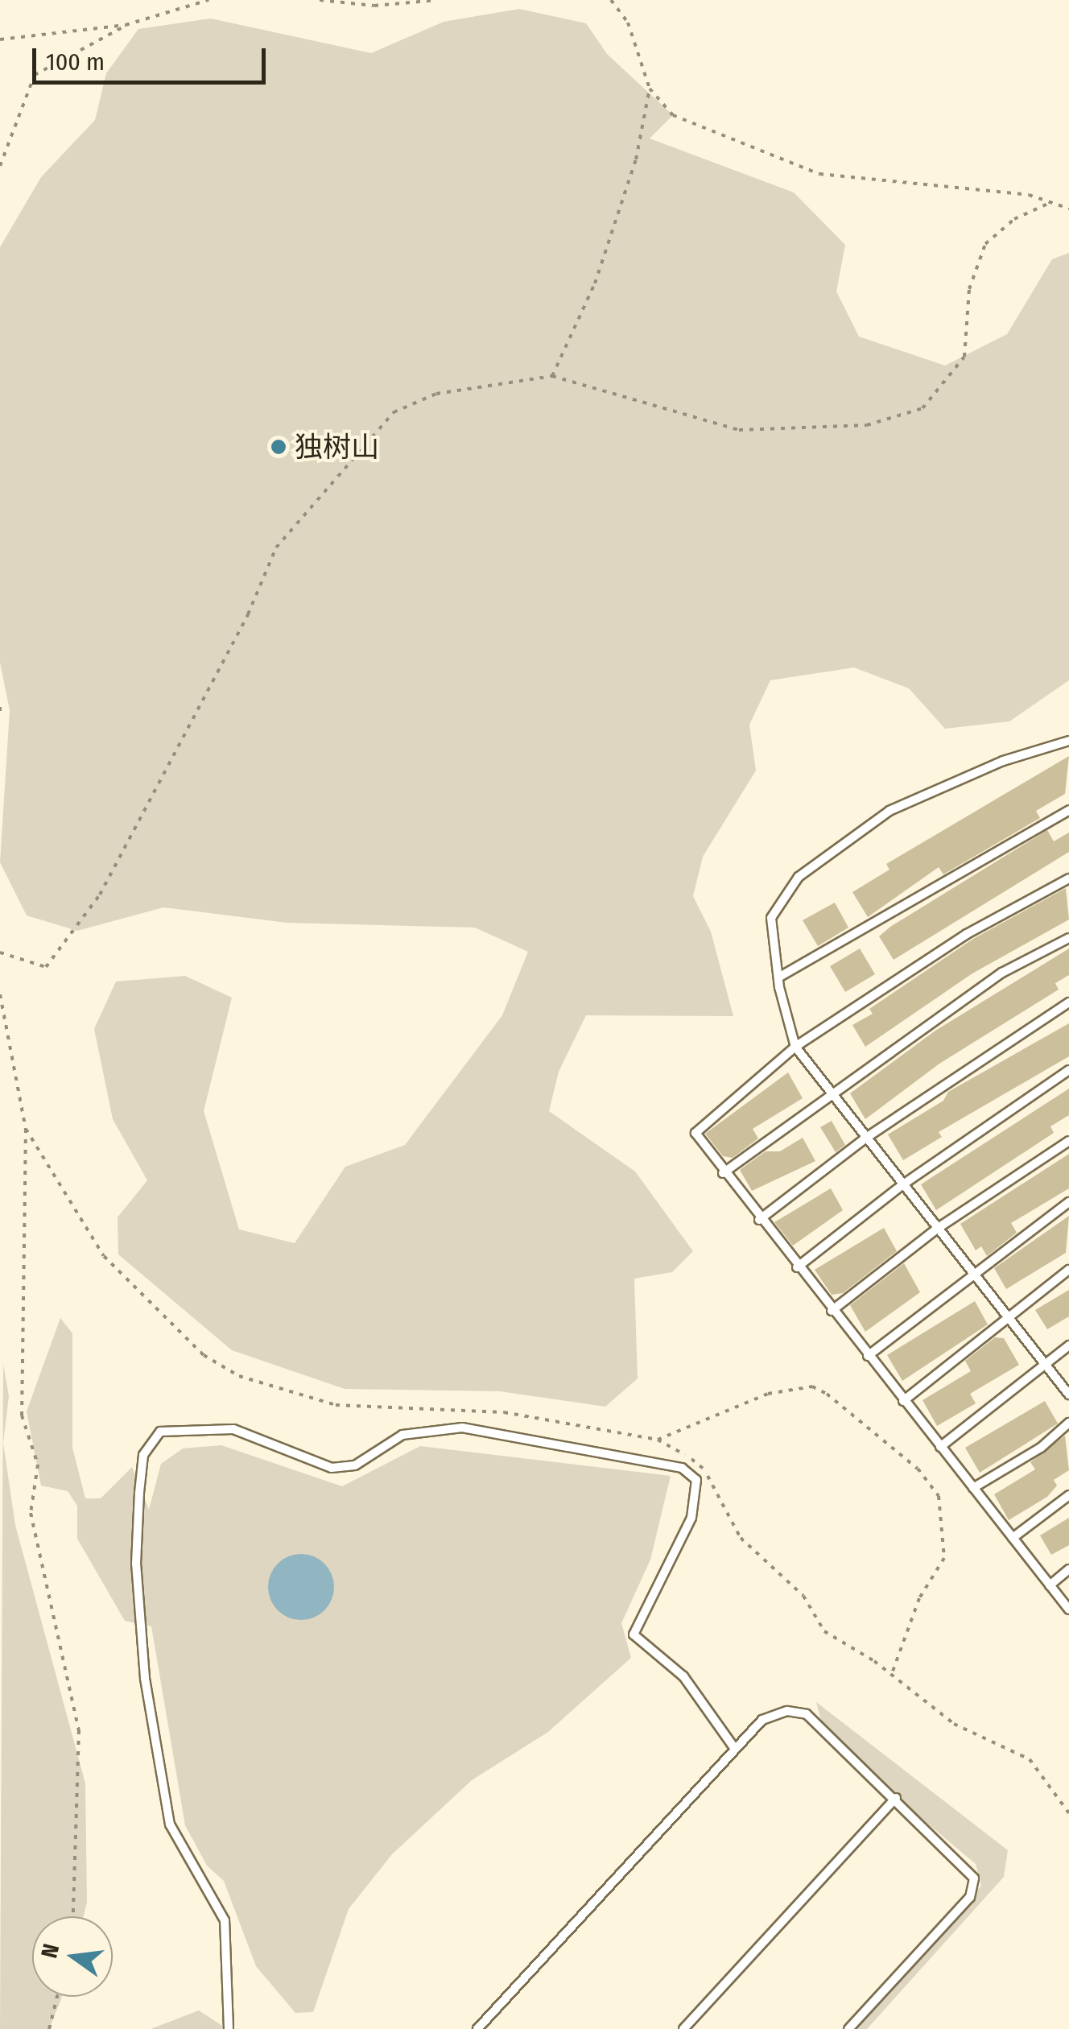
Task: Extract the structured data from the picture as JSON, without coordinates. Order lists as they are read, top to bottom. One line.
{"places":["独树山"],"scale_bar":"100 m","north":"left"}
